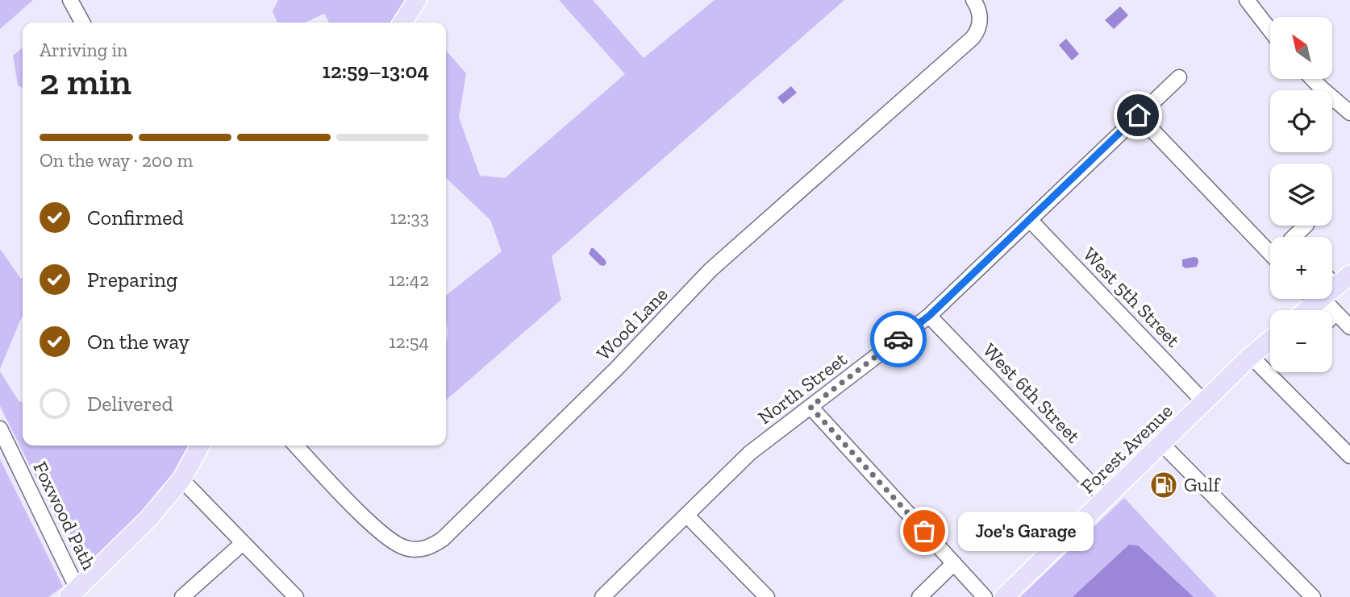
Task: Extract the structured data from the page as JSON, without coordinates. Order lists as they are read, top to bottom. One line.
{"streets":{"main road":["Forest Avenue"],"street":["West 5th Street","Wood Lane","North Street","West 6th Street","Foxwood Path"]},"crossings":[["West 5th Street","North Street"],["West 5th Street","Forest Avenue"],["North Street","West 6th Street"],["West 6th Street","Forest Avenue"]],"places":{"fuel station":["Gulf"],"other":["Joe's Garage"]},"north":"top left","page":{"map_buttons":["+","−"],"heading":["2 min","Arriving in","12:59–13:04"],"bar":"On the way · 200 m","list":[["Confirmed","12:33"],["Preparing","12:42"],["On the way","12:54"],"Delivered"],"bubble":"Joe's Garage"}}
